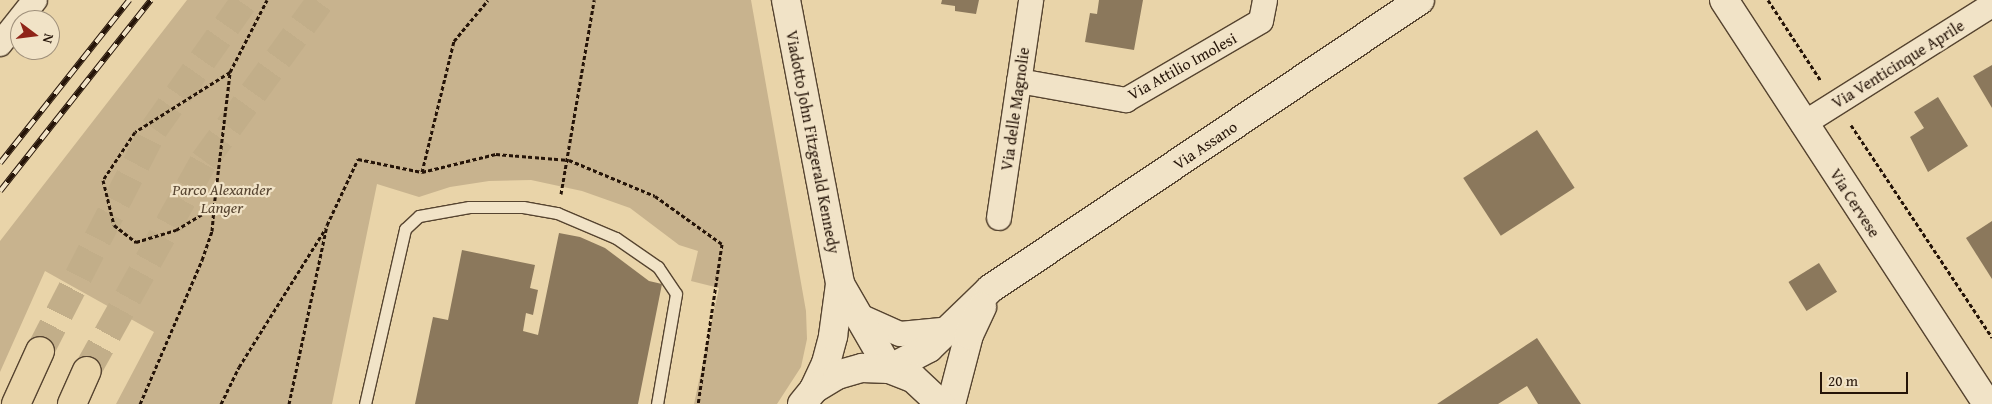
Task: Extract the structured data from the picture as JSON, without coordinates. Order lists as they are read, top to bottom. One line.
{"streets":{"street":["Via Venticinque Aprile","Via Attilio Imolesi","Via delle Magnolie","Viadotto John Fitzgerald Kennedy","Via Assano","Via Cervese"]},"crossings":[["Via Venticinque Aprile","Via Cervese"],["Via Attilio Imolesi","Via delle Magnolie"],["Viadotto John Fitzgerald Kennedy","Via Assano"]],"parks":["Parco Alexander Langer"],"scale_bar":"20 m","north":"right"}
